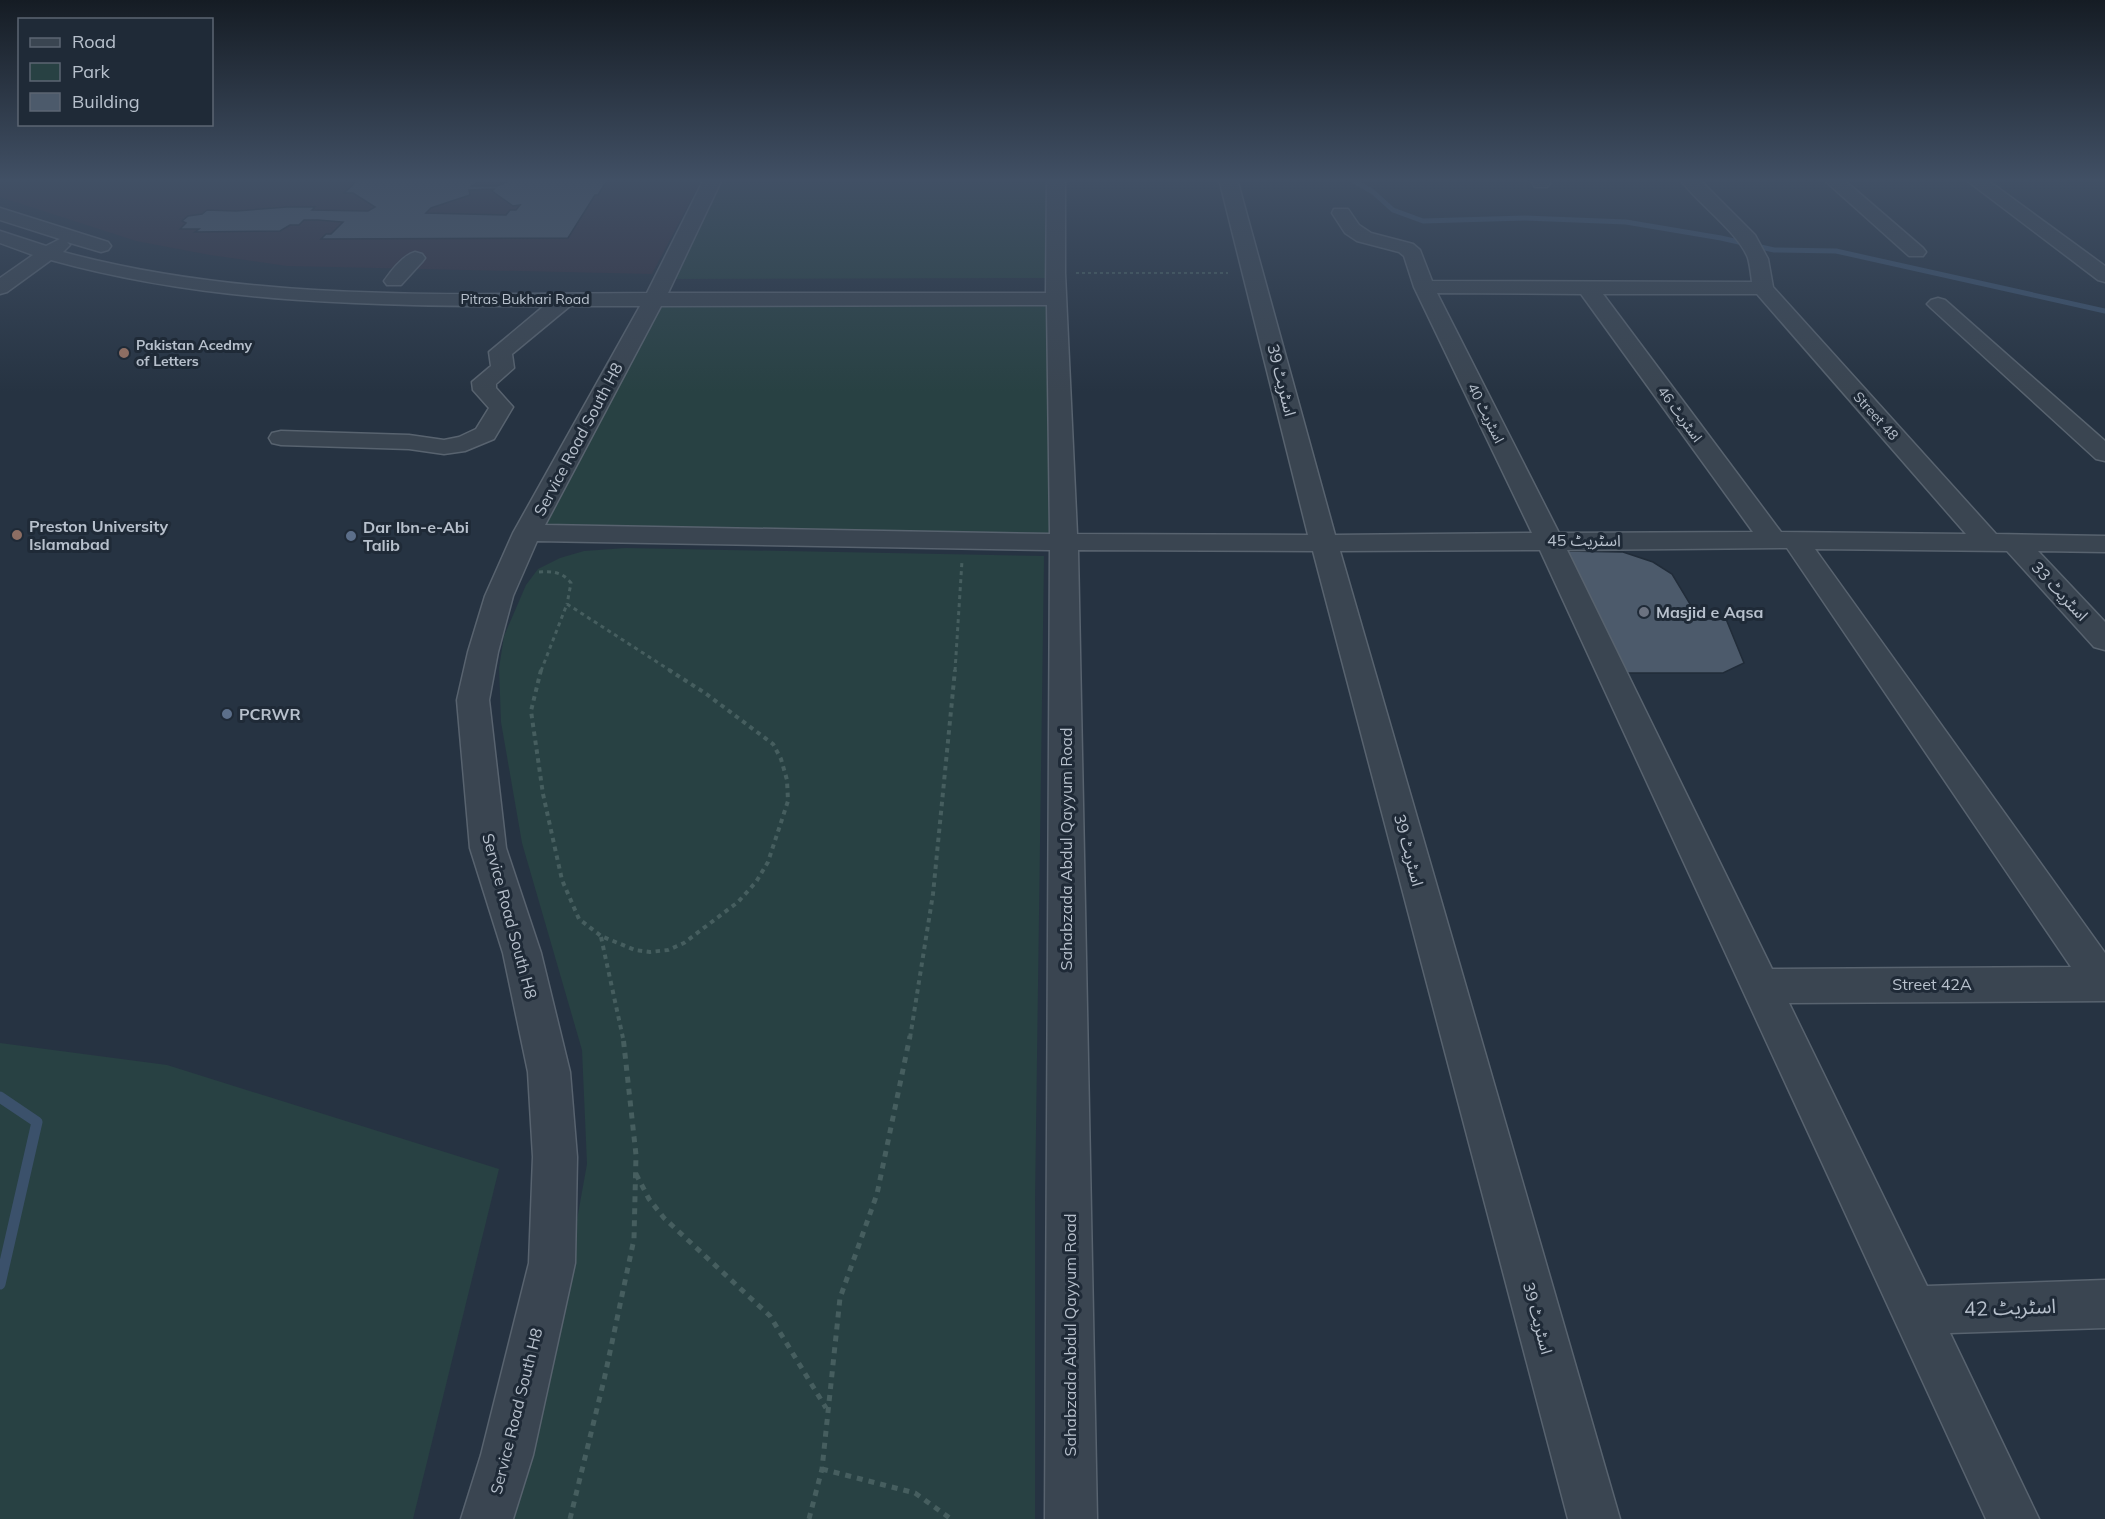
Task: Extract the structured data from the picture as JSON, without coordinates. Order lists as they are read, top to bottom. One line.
{"streets":{"street":["Pitras Bukhari Road","اسٹریٹ 39","اسٹریٹ 40","اسٹریٹ 46","Street 48","Service Road South H8","اسٹریٹ 45","اسٹریٹ 33","Sahabzada Abdul Qayyum Road","Street 42A","اسٹریٹ 42"]},"crossings":[["Pitras Bukhari Road","Service Road South H8"],["Pitras Bukhari Road","Sahabzada Abdul Qayyum Road"],["اسٹریٹ 39","اسٹریٹ 45"],["اسٹریٹ 40","اسٹریٹ 45"],["اسٹریٹ 40","Street 42A"],["اسٹریٹ 40","اسٹریٹ 42"],["اسٹریٹ 46","اسٹریٹ 45"],["اسٹریٹ 46","Street 42A"],["Street 48","اسٹریٹ 45"],["Street 48","اسٹریٹ 33"],["Service Road South H8","اسٹریٹ 45"],["اسٹریٹ 45","اسٹریٹ 33"],["اسٹریٹ 45","Sahabzada Abdul Qayyum Road"]],"places":["Pakistan Acedmy of Letters","Preston University Islamabad","Dar Ibn-e-Abi Talib","Masjid e Aqsa","PCRWR"],"legend":["Road","Park","Building"]}
